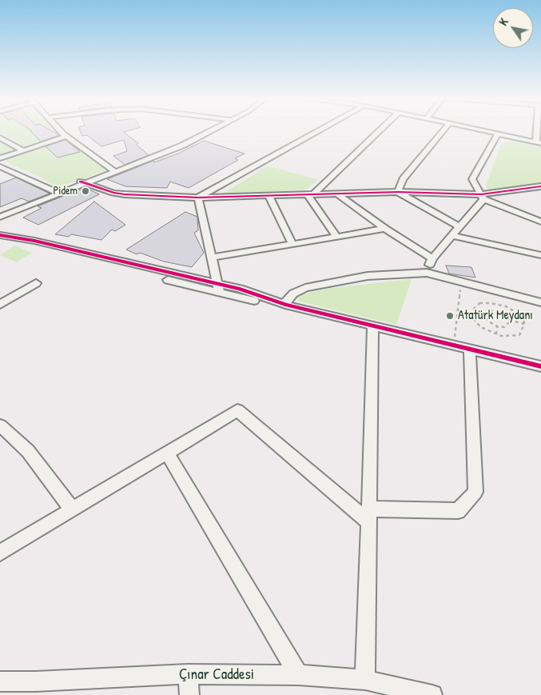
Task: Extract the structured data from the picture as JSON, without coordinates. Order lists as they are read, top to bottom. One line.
{"streets":{"street":["Çınar Caddesi"]},"places":["Pidem","Atatürk Meydanı"],"north":"top left"}
